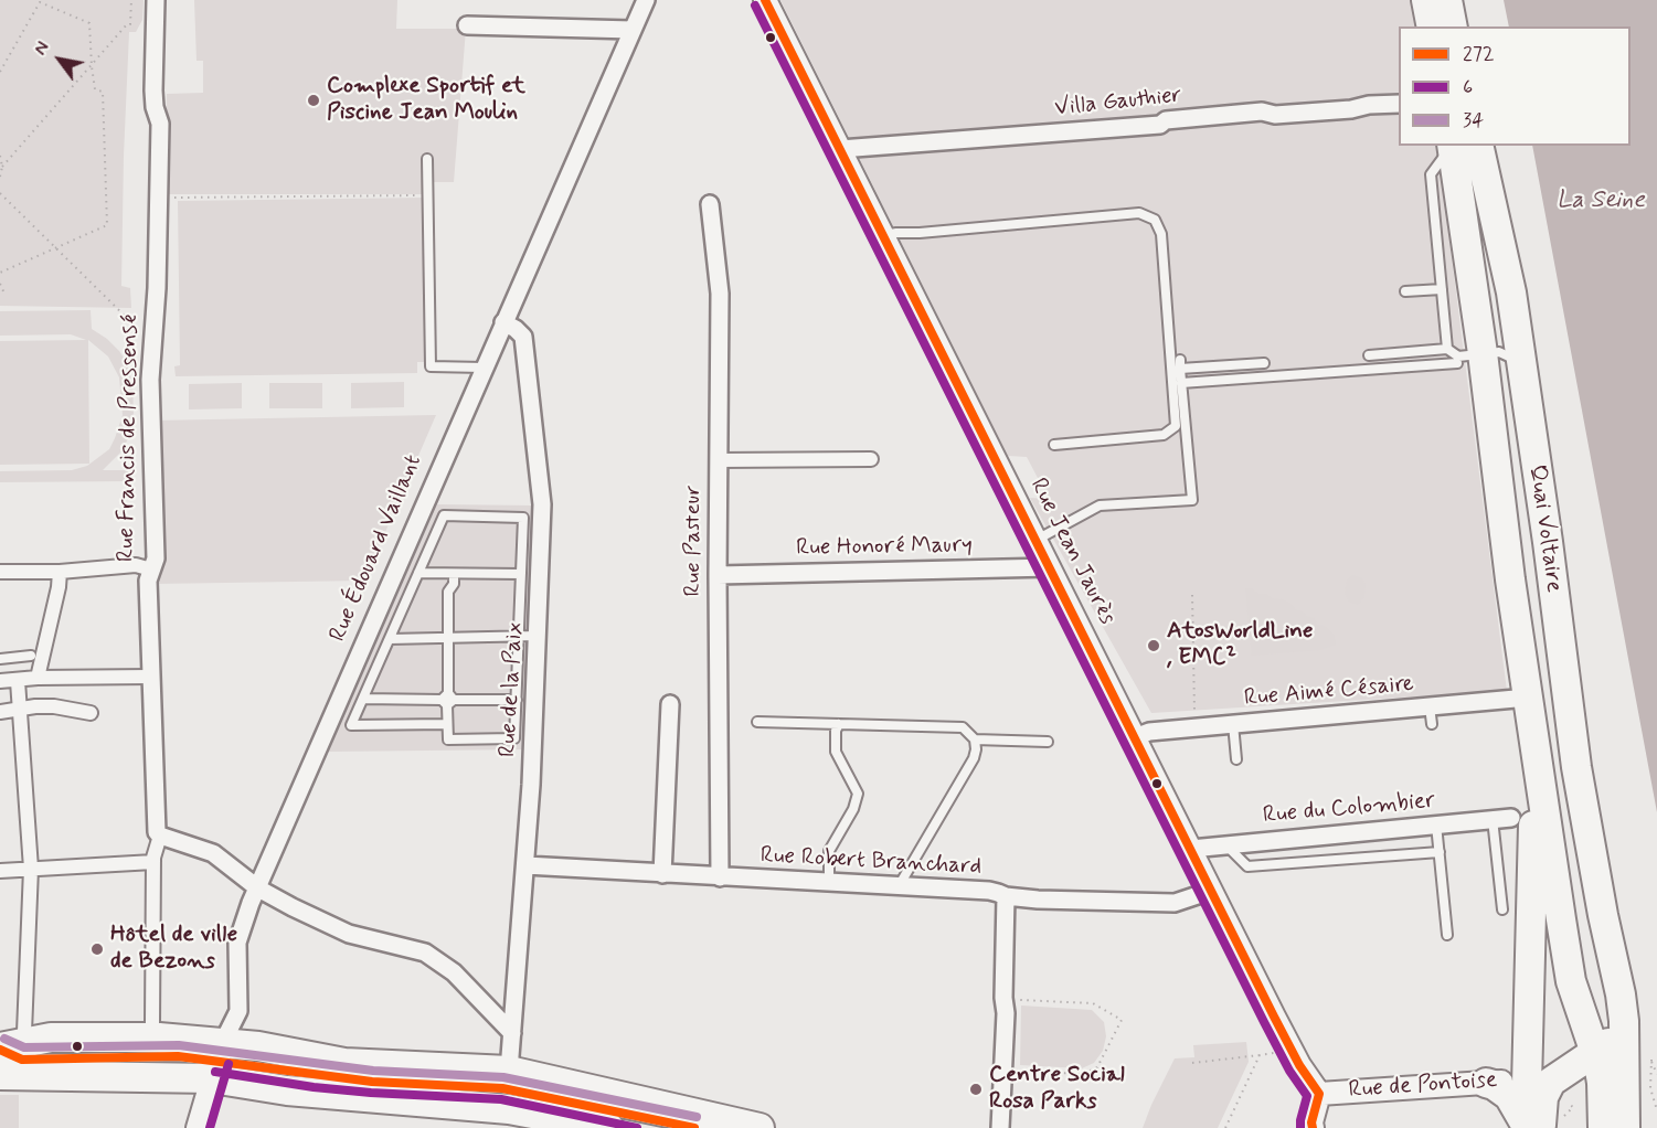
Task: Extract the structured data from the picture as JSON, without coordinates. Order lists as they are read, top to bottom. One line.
{"streets":{"main road":["Quai Voltaire"],"street":["Villa Gauthier","Rue Francis de Pressensé","Rue Pasteur","Rue Honoré Maury","Rue Édouard Vaillant","Rue Jean Jaurès","Rue de la Paix","Rue Aimé Césaire","Rue du Colombier","Rue Robert Branchard","Rue de Pontoise"]},"crossings":[["Villa Gauthier","Rue Jean Jaurès"],["Quai Voltaire","Rue Aimé Césaire"],["Quai Voltaire","Rue de Pontoise"],["Rue Pasteur","Rue Honoré Maury"],["Rue Pasteur","Rue Robert Branchard"],["Rue Honoré Maury","Rue Jean Jaurès"],["Rue Édouard Vaillant","Rue de la Paix"],["Rue Jean Jaurès","Rue Aimé Césaire"],["Rue Jean Jaurès","Rue du Colombier"],["Rue Jean Jaurès","Rue Robert Branchard"],["Rue Jean Jaurès","Rue de Pontoise"],["Rue de la Paix","Rue Robert Branchard"]],"water":["La Seine"],"places":["Complexe Sportif et Piscine Jean Moulin","AtosWorldLine , EMC²","Hôtel de ville de Bezons","Centre Social Rosa Parks"],"lines":["transit line 272","transit line 6","transit line 34"],"legend":["272","6","34"],"north":"top left"}
